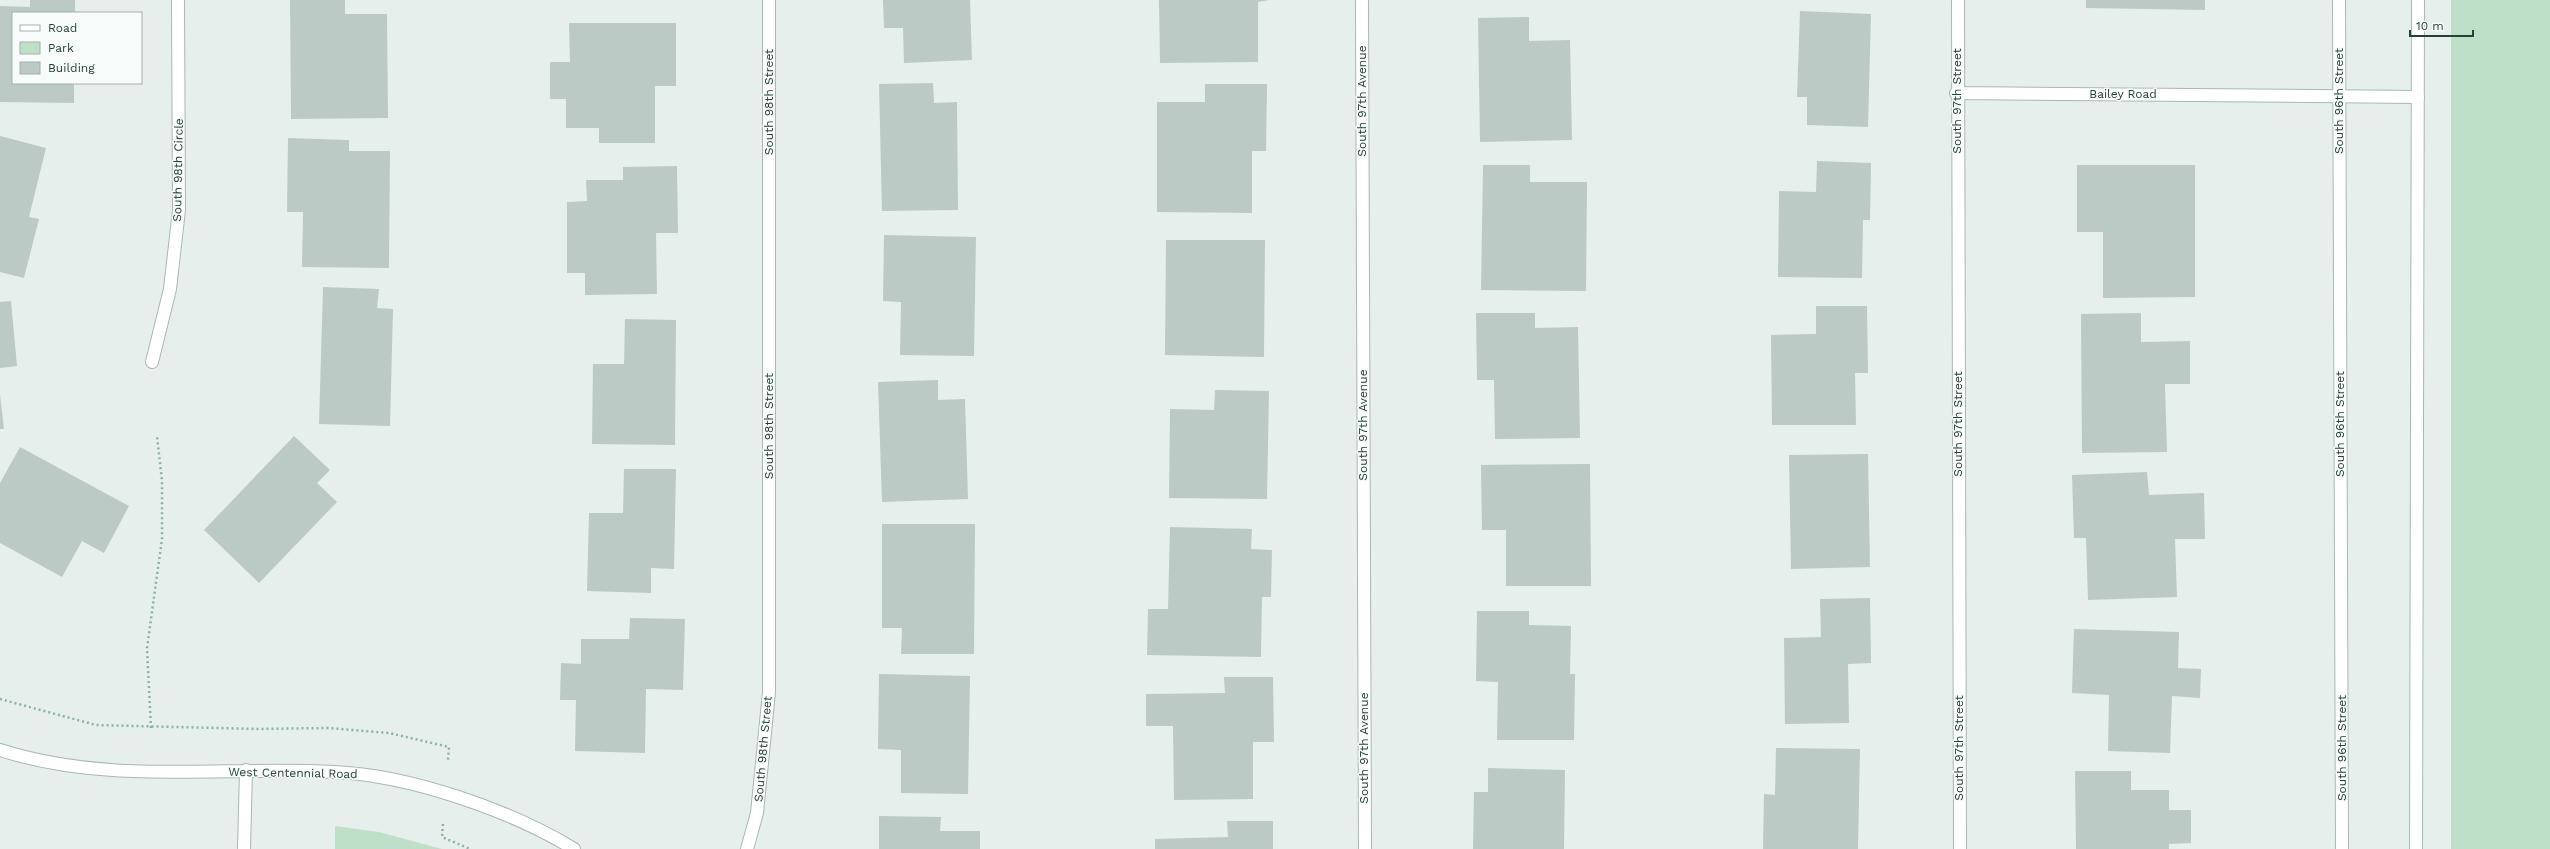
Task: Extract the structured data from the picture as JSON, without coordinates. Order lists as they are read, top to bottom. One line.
{"streets":{"street":["Bailey Road","South 97th Avenue","South 97th Street","South 96th Street","South 98th Street","South 98th Circle","West Centennial Road"]},"crossings":[["Bailey Road","South 97th Street"],["Bailey Road","South 96th Street"]],"legend":["Road","Park","Building"],"scale_bar":"10 m"}
